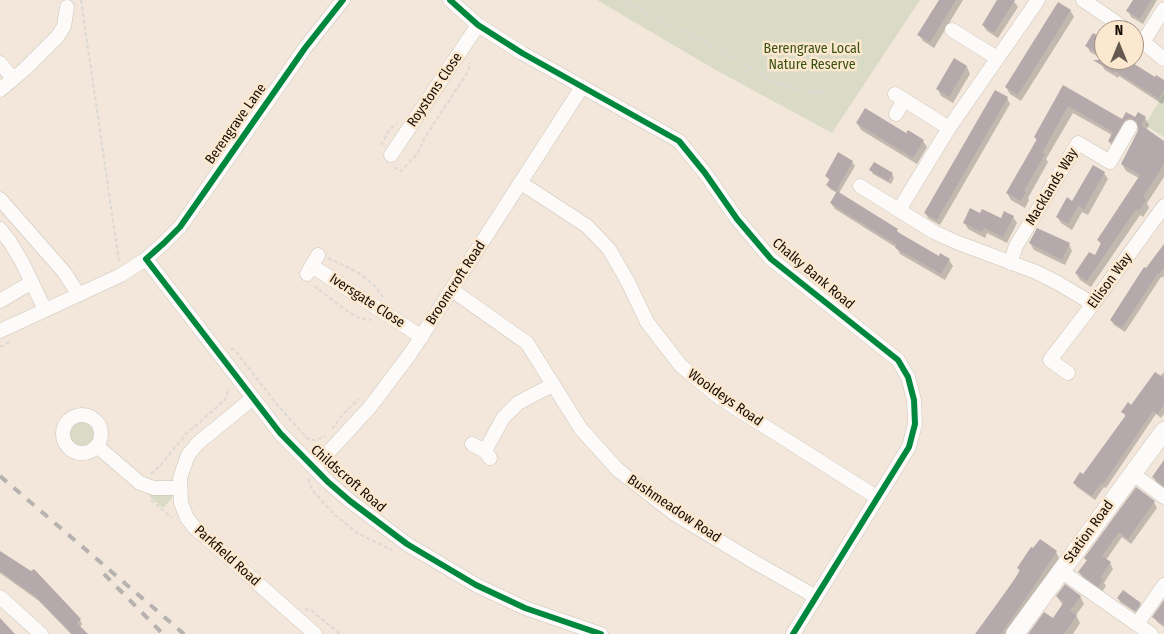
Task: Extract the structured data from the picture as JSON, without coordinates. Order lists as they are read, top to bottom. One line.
{"streets":{"main road":["Station Road"],"street":["Roystons Close","Berengrave Lane","Macklands Way","Chalky Bank Road","Ellison Way","Broomcroft Road","Iversgate Close","Wooldeys Road","Childscroft Road","Bushmeadow Road","Parkfield Road"]},"crossings":[["Roystons Close","Chalky Bank Road"],["Berengrave Lane","Childscroft Road"],["Chalky Bank Road","Broomcroft Road"],["Chalky Bank Road","Wooldeys Road"],["Chalky Bank Road","Bushmeadow Road"],["Broomcroft Road","Iversgate Close"],["Broomcroft Road","Wooldeys Road"],["Broomcroft Road","Childscroft Road"],["Broomcroft Road","Bushmeadow Road"],["Childscroft Road","Parkfield Road"]],"parks":["Berengrave Local Nature Reserve"],"north":"top"}
